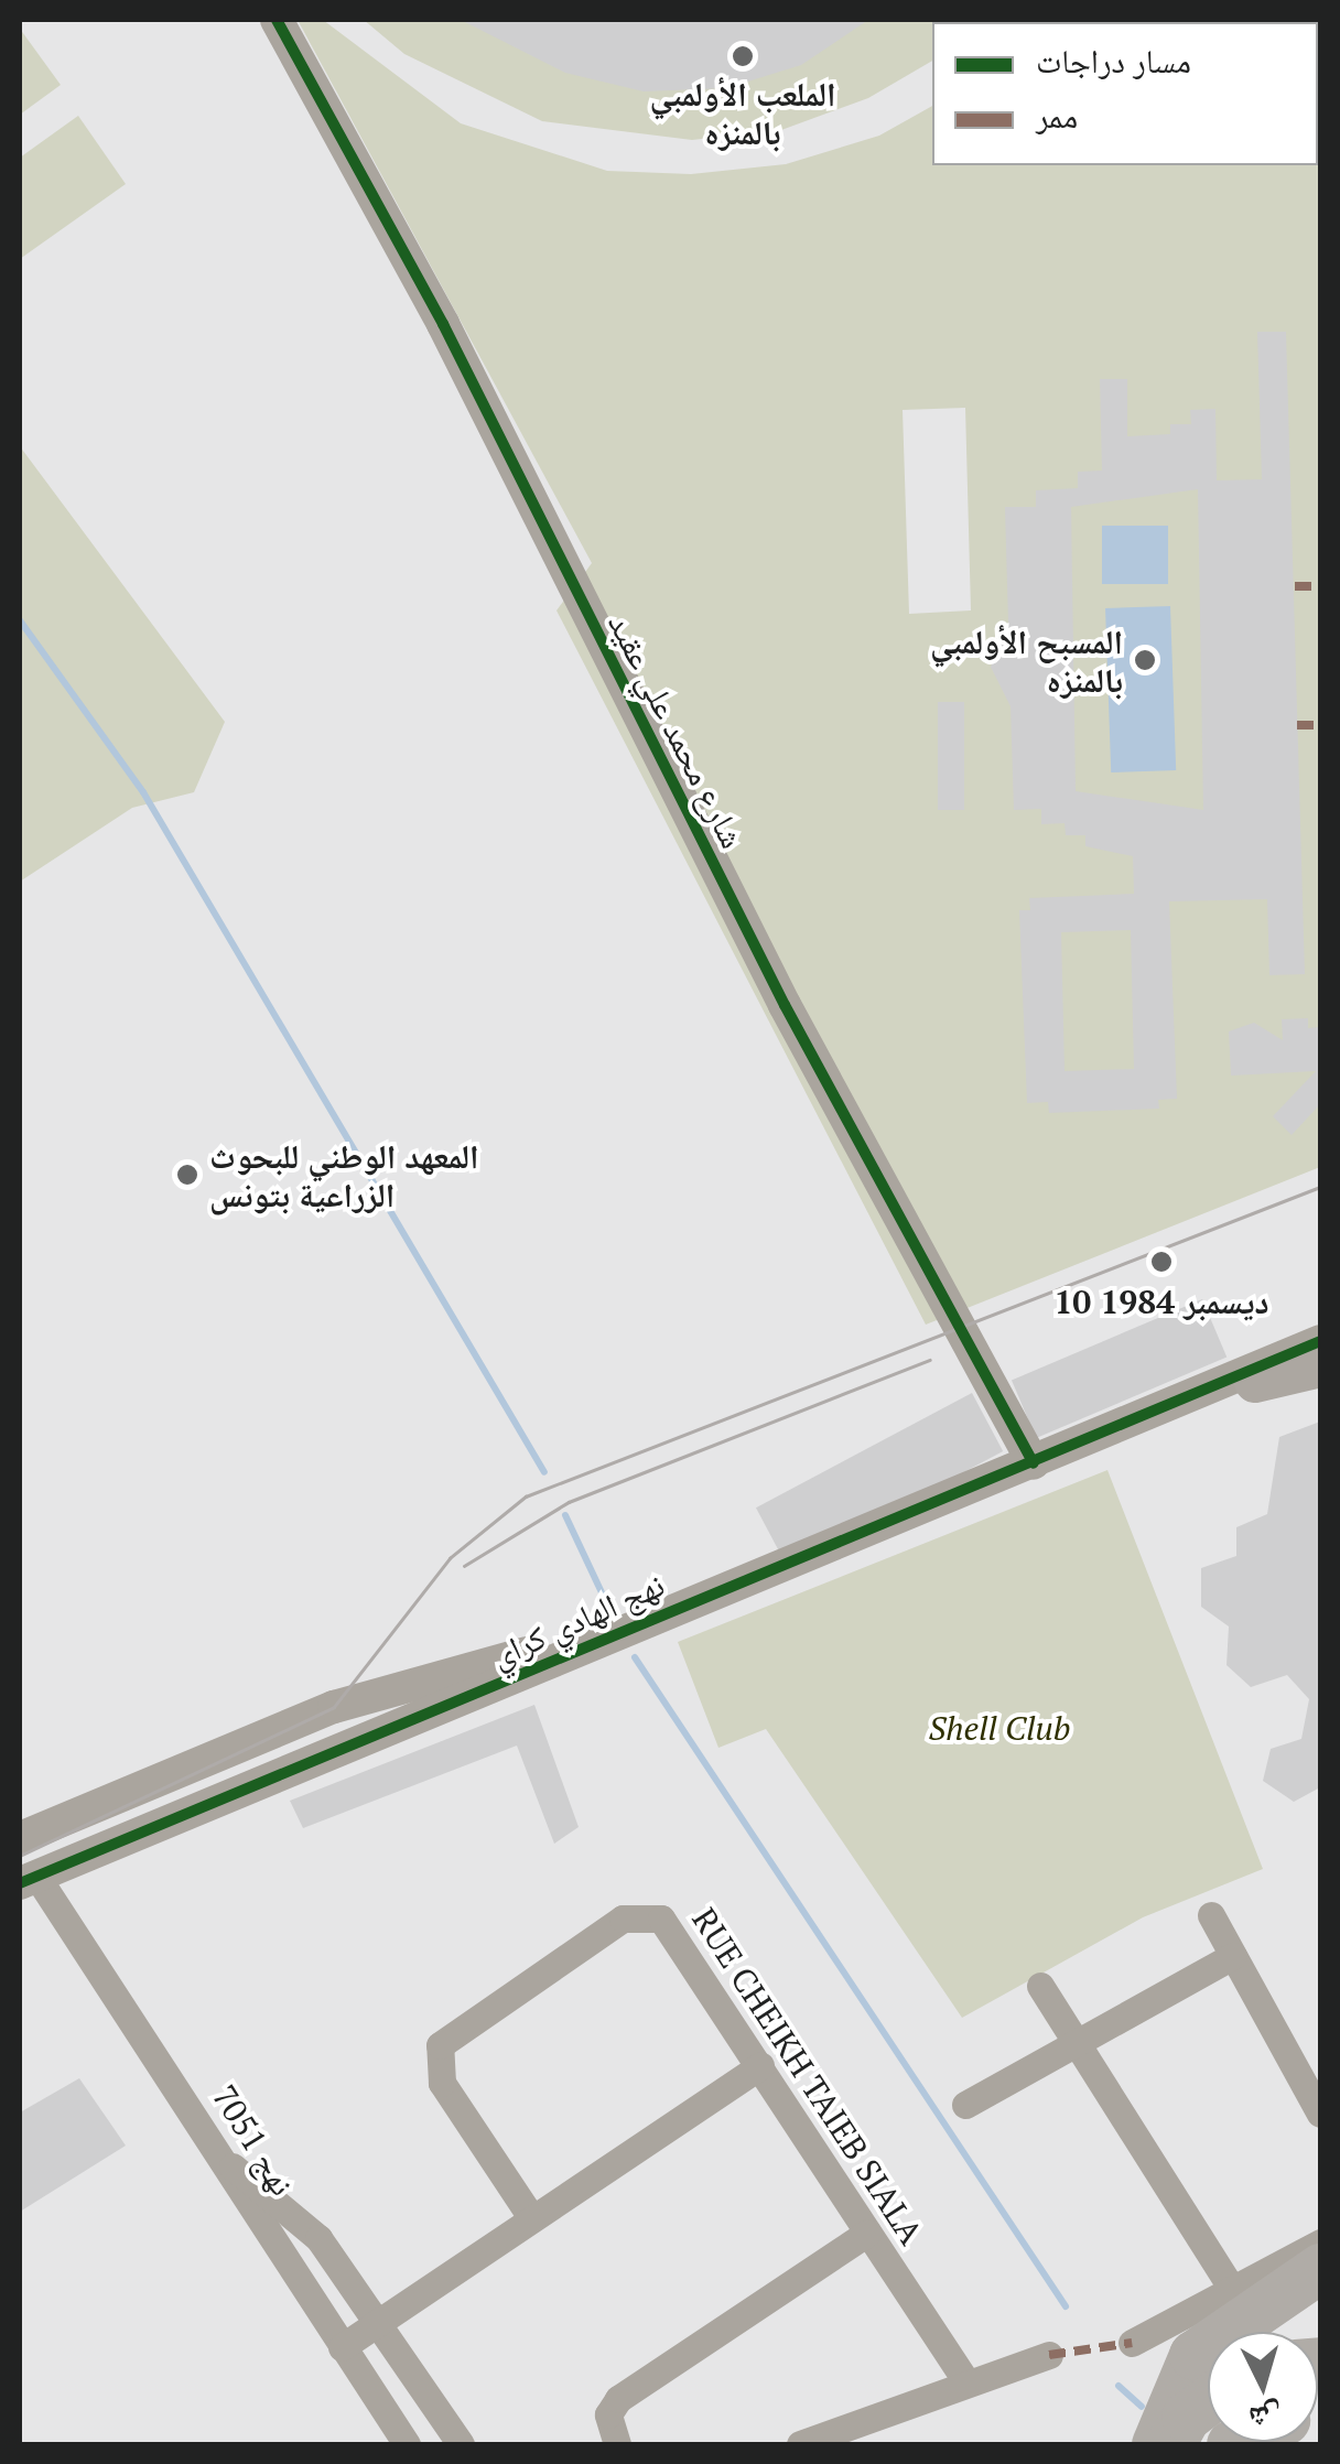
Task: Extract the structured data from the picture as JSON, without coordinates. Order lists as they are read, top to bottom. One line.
{"streets":{"street":["شارع محمد علي عقيد","نهج الهادي كراي","RUE CHEIKH TAIEB SIALA","نهج 7051"]},"crossings":[["شارع محمد علي عقيد","نهج الهادي كراي"],["نهج الهادي كراي","نهج 7051"]],"parks":["Shell Club"],"places":["الملعب الأولمبي بالمنزه","المسبح الأولمبي بالمنزه","المعهد الوطني للبحوث الزراعية بتونس","10 ديسمبر 1984"],"legend":["مسار دراجات","ممر"],"north":"bottom"}
